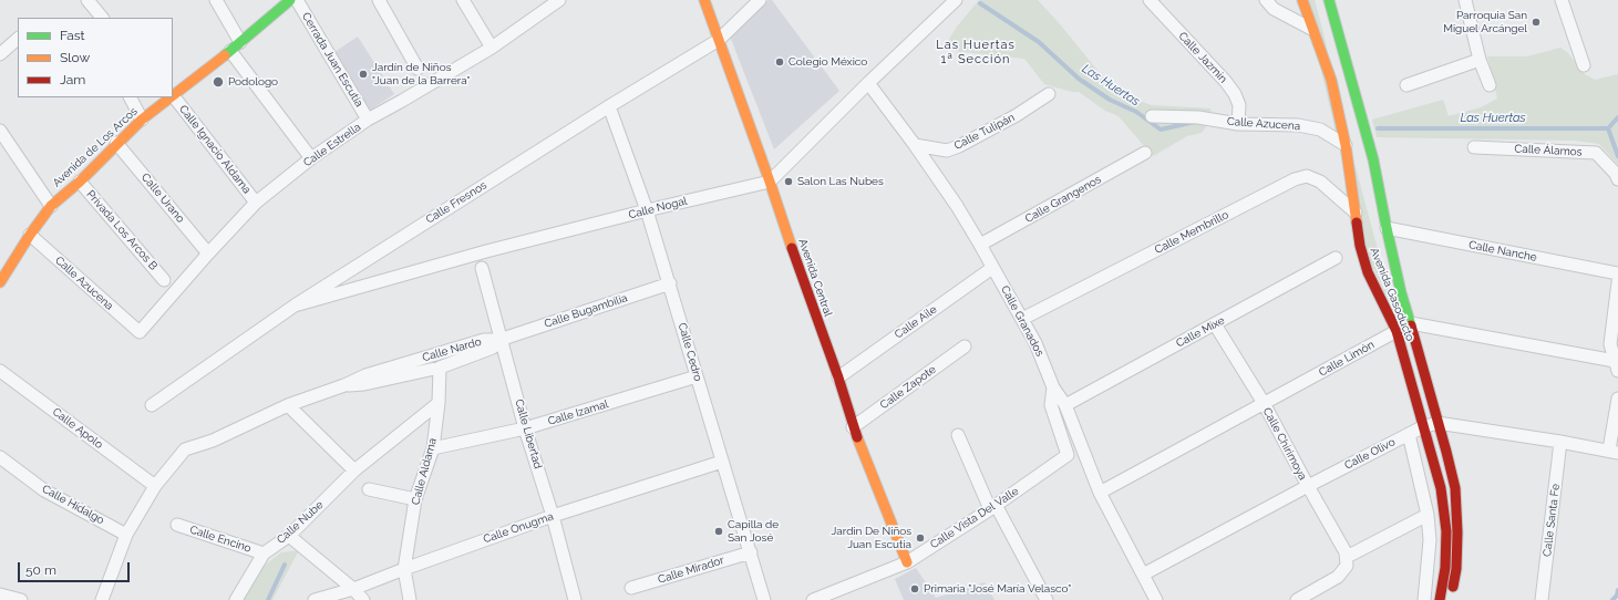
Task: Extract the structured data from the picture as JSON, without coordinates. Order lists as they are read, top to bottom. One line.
{"streets":{"street":["Calle Jazmín","Cerrada Juan Escutia","Calle Azucena","Calle Tulipán","Calle Estrella","Avenida de Los Arcos","Calle Ignacio Aldama","Calle Álamos","Calle Urano","Calle Grangenos","Calle Fresnos","Calle Nogal","Privada Los Arcos B","Calle Membrillo","Calle Nanche","Avenida Central","Avenida Gasoducto","Calle Bugambilia","Calle Granados","Calle Aile","Calle Mixe","Calle Nardo","Calle Cedro","Calle Limón","Calle Zapote","Calle Izamal","Calle Apolo","Calle Libertad","Calle Chirimoya","Calle Olivo","Calle Aldama","Calle Hidalgo","Calle Vista Del Valle","Calle Santa Fe","Calle Nube","Calle Onugma","Calle Encino","Calle Mirador"]},"crossings":[["Calle Jazmín","Calle Azucena"],["Cerrada Juan Escutia","Calle Estrella"],["Calle Azucena","Calle Estrella"],["Calle Azucena","Avenida de Los Arcos"],["Calle Azucena","Avenida Gasoducto"],["Calle Tulipán","Calle Granados"],["Calle Estrella","Calle Ignacio Aldama"],["Calle Estrella","Calle Urano"],["Avenida de Los Arcos","Calle Ignacio Aldama"],["Avenida de Los Arcos","Calle Urano"],["Avenida de Los Arcos","Privada Los Arcos B"],["Calle Grangenos","Calle Granados"],["Calle Fresnos","Calle Nogal"],["Calle Fresnos","Avenida Central"],["Calle Fresnos","Calle Cedro"],["Calle Nogal","Avenida Central"],["Calle Nogal","Calle Cedro"],["Calle Membrillo","Avenida Gasoducto"],["Calle Membrillo","Calle Granados"],["Calle Nanche","Avenida Gasoducto"],["Avenida Central","Calle Aile"],["Avenida Central","Calle Zapote"],["Avenida Central","Calle Vista Del Valle"],["Avenida Gasoducto","Calle Limón"],["Avenida Gasoducto","Calle Olivo"],["Calle Bugambilia","Calle Nardo"],["Calle Bugambilia","Calle Cedro"],["Calle Bugambilia","Calle Libertad"],["Calle Granados","Calle Aile"],["Calle Granados","Calle Mixe"],["Calle Granados","Calle Limón"],["Calle Granados","Calle Olivo"],["Calle Granados","Calle Vista Del Valle"],["Calle Mixe","Calle Chirimoya"],["Calle Nardo","Calle Apolo"],["Calle Nardo","Calle Libertad"],["Calle Nardo","Calle Aldama"],["Calle Cedro","Calle Izamal"],["Calle Cedro","Calle Onugma"],["Calle Cedro","Calle Mirador"],["Calle Limón","Calle Chirimoya"],["Calle Izamal","Calle Libertad"],["Calle Izamal","Calle Aldama"],["Calle Libertad","Calle Onugma"],["Calle Chirimoya","Calle Olivo"],["Calle Olivo","Calle Santa Fe"],["Calle Aldama","Calle Nube"],["Calle Aldama","Calle Onugma"],["Calle Nube","Calle Encino"]],"districts":["Las Huertas 1ª Sección"],"water":["Las Huertas"],"places":["Parroquia San Miguel Arcángel","Colegio México","Jardín de Niños \"Juan de la Barrera\"","Podologo","Salon Las Nubes","Capilla de San José","Jardin De Niños Juan Escutia","Primaria \"José María Velasco\""],"legend":["Fast","Slow","Jam"],"scale_bar":"50 m"}
